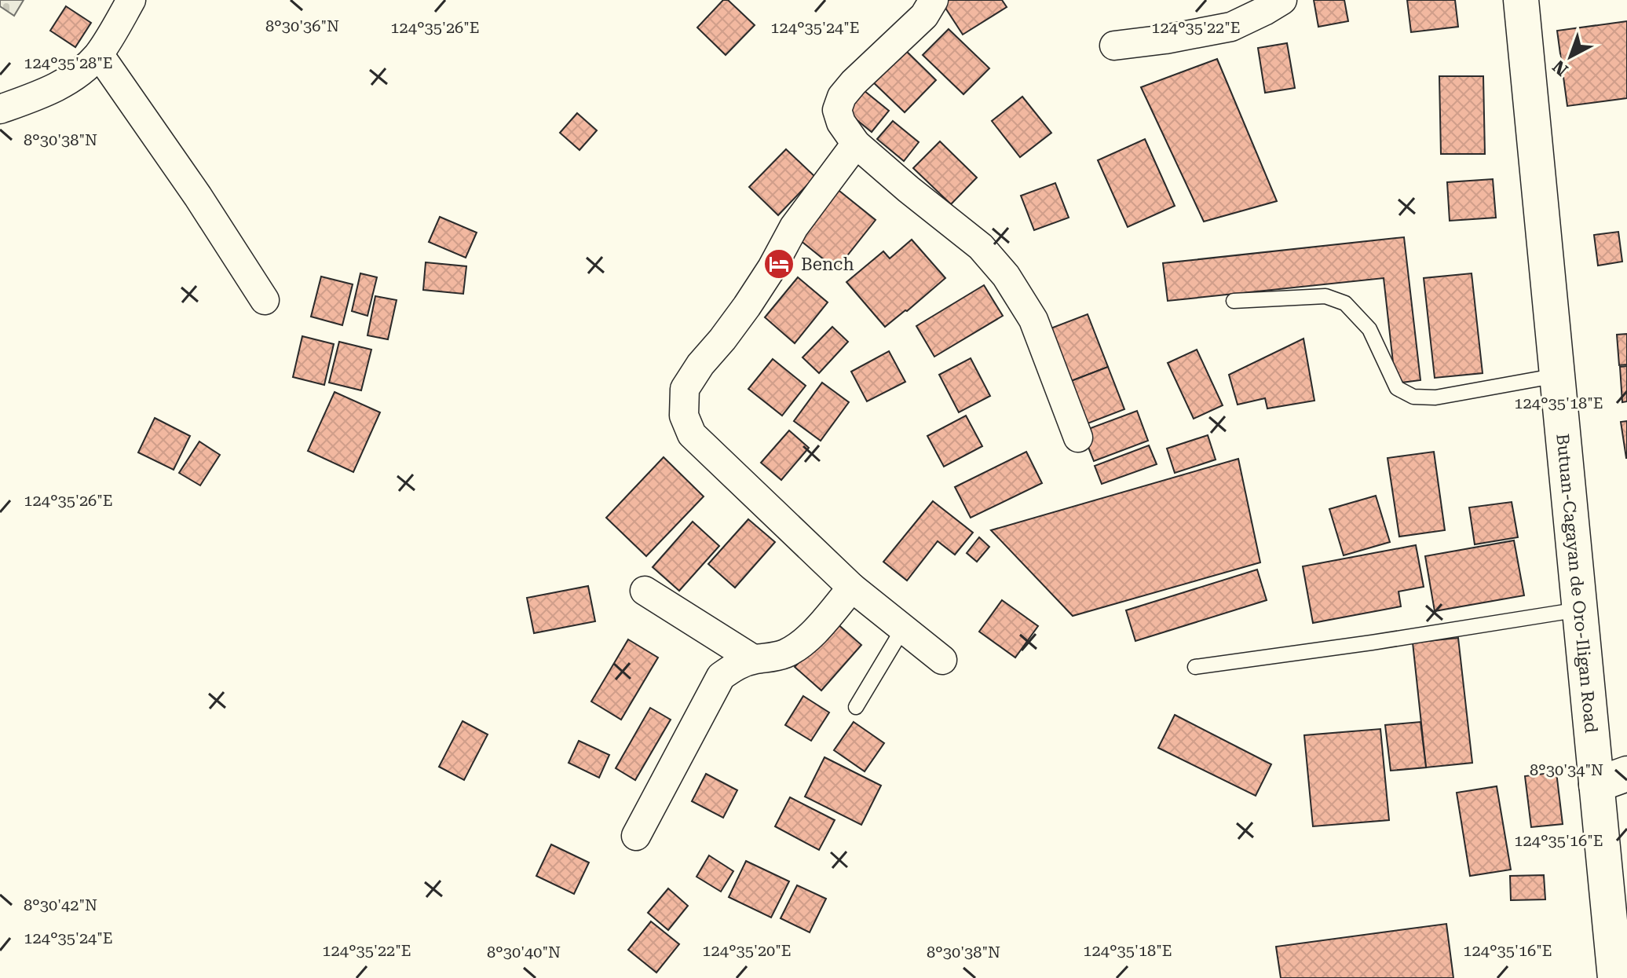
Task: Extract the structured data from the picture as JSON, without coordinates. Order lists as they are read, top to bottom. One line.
{"streets":{"highway":["Butuan-Cagayan de Oro-Iligan Road"]},"places":{"hotel":["Bench"]},"north":"bottom left","coordinates":["8°30'36\"N","124°35'26\"E","124°35'24\"E","124°35'22\"E","124°35'28\"E","8°30'38\"N","124°35'18\"E","8°30'34\"N","124°35'16\"E","8°30'42\"N","124°35'20\"E","8°30'40\"N"]}
